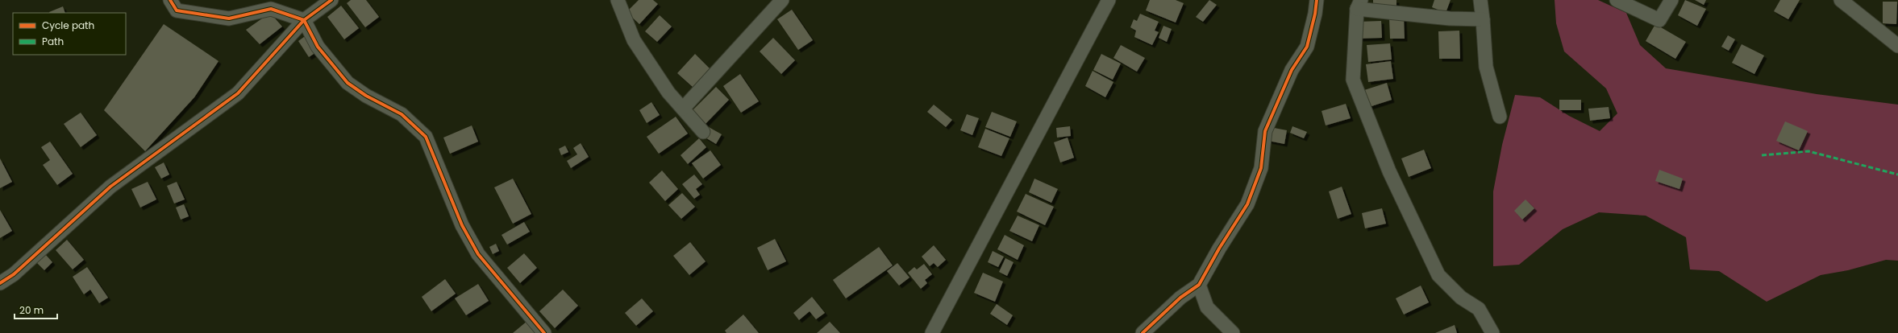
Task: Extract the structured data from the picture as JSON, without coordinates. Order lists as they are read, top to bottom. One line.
{"legend":["Cycle path","Path"],"scale_bar":"20 m"}
